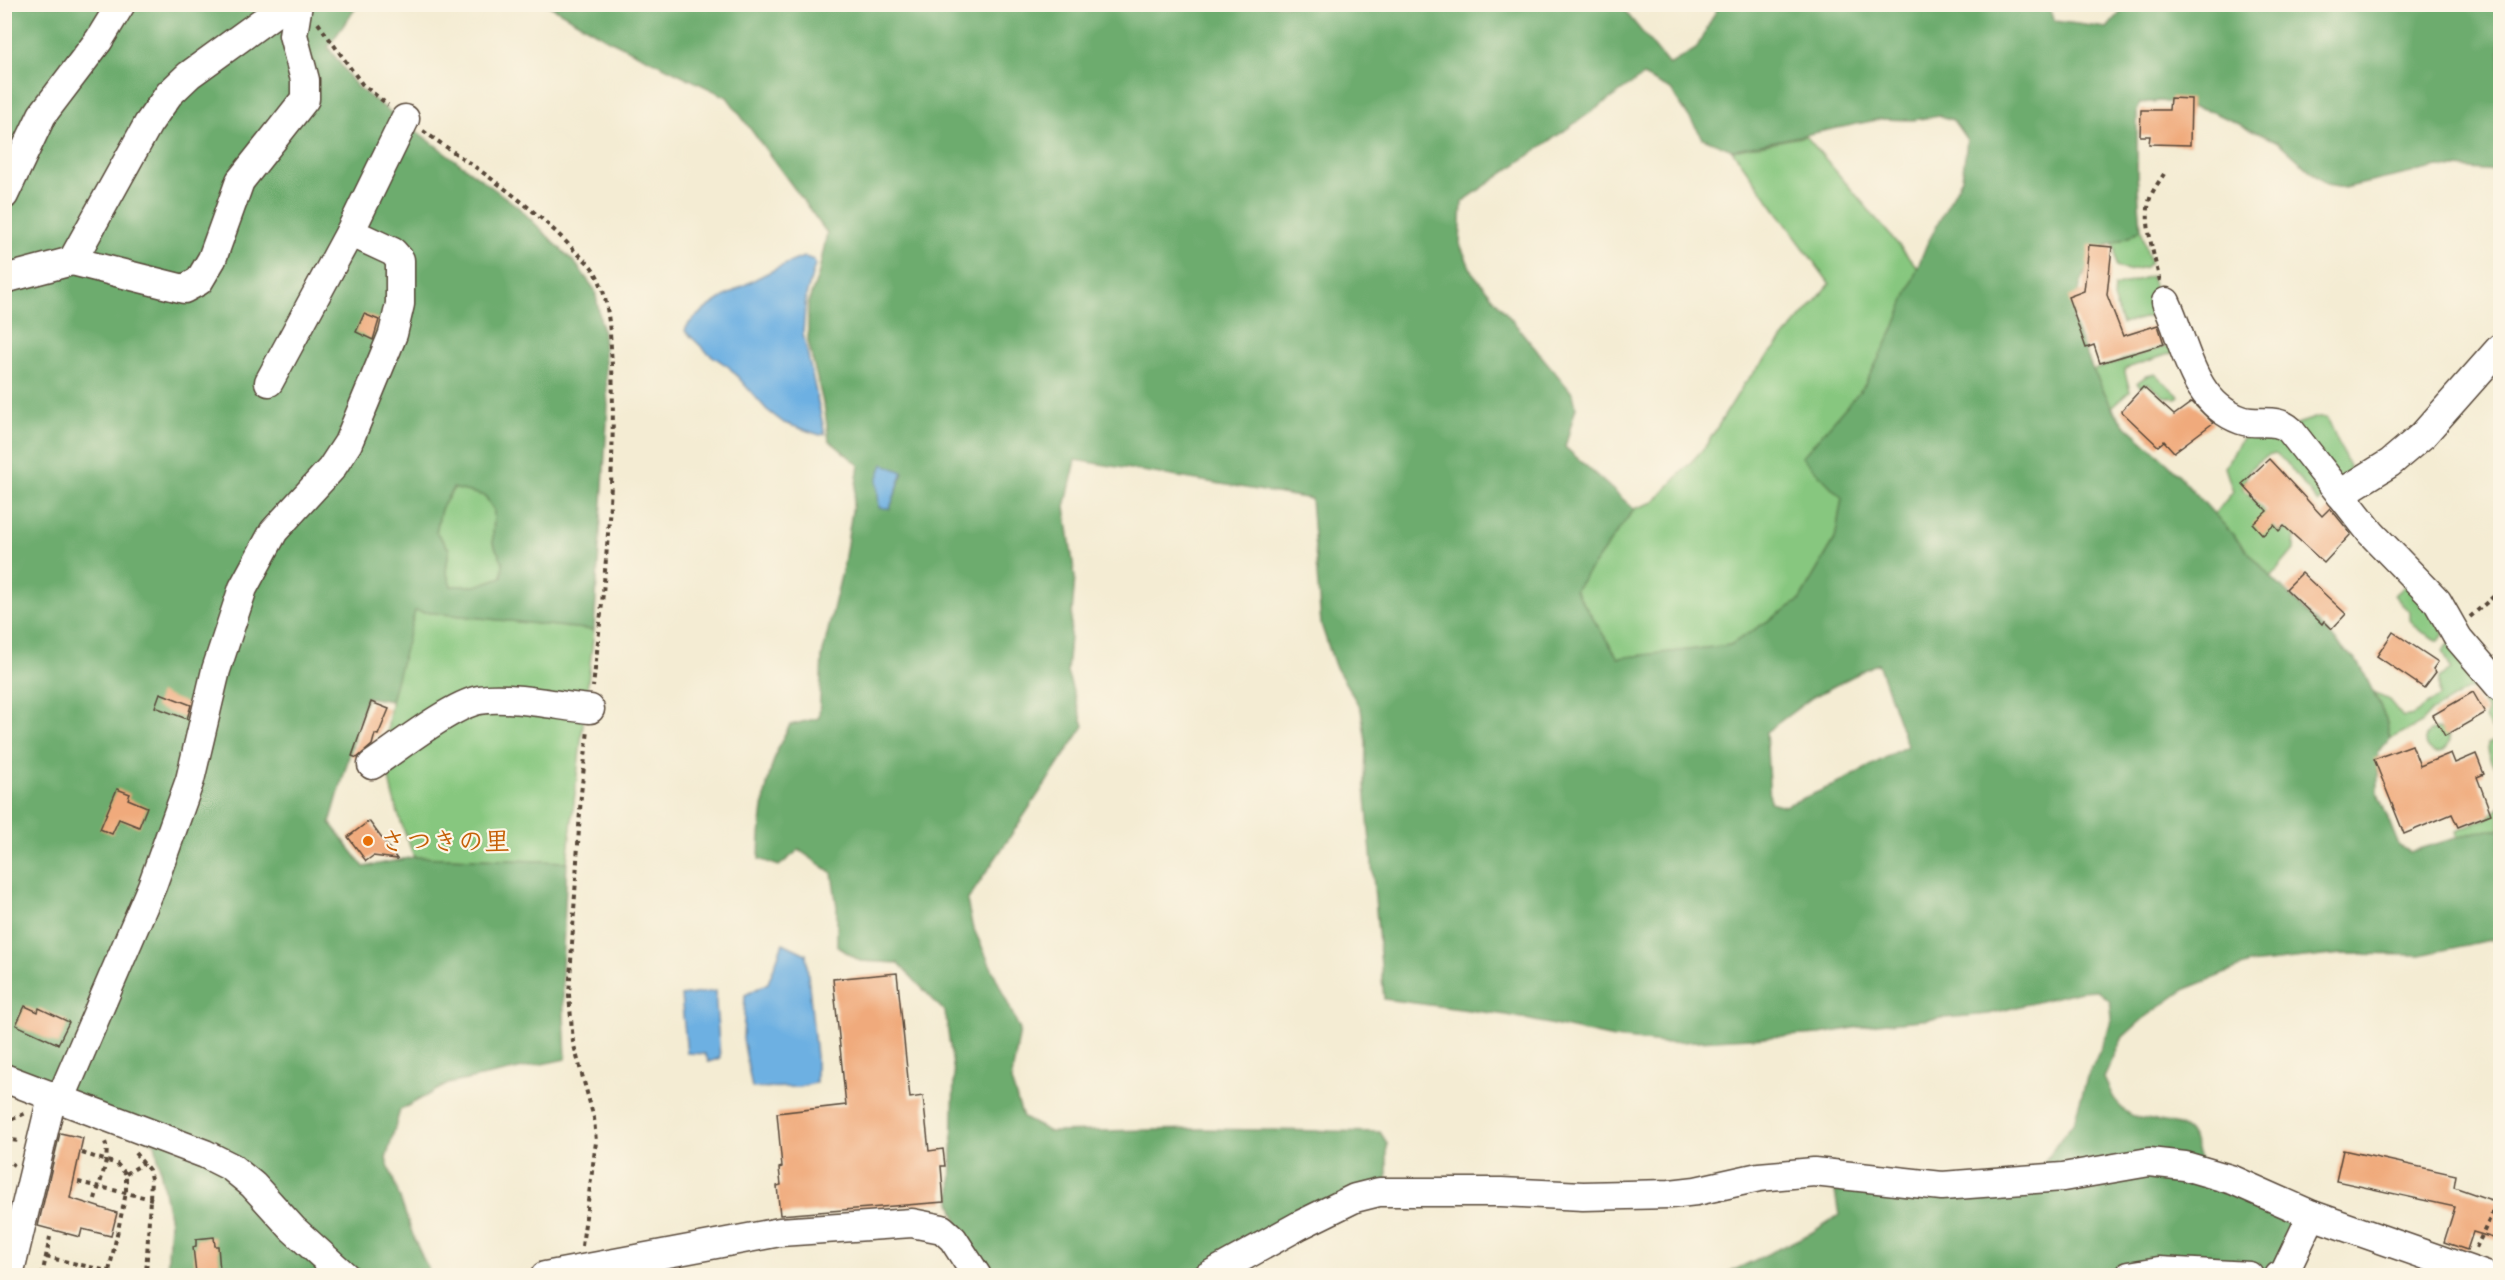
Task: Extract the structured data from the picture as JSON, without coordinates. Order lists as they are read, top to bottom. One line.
{"places":["さつきの里"]}
